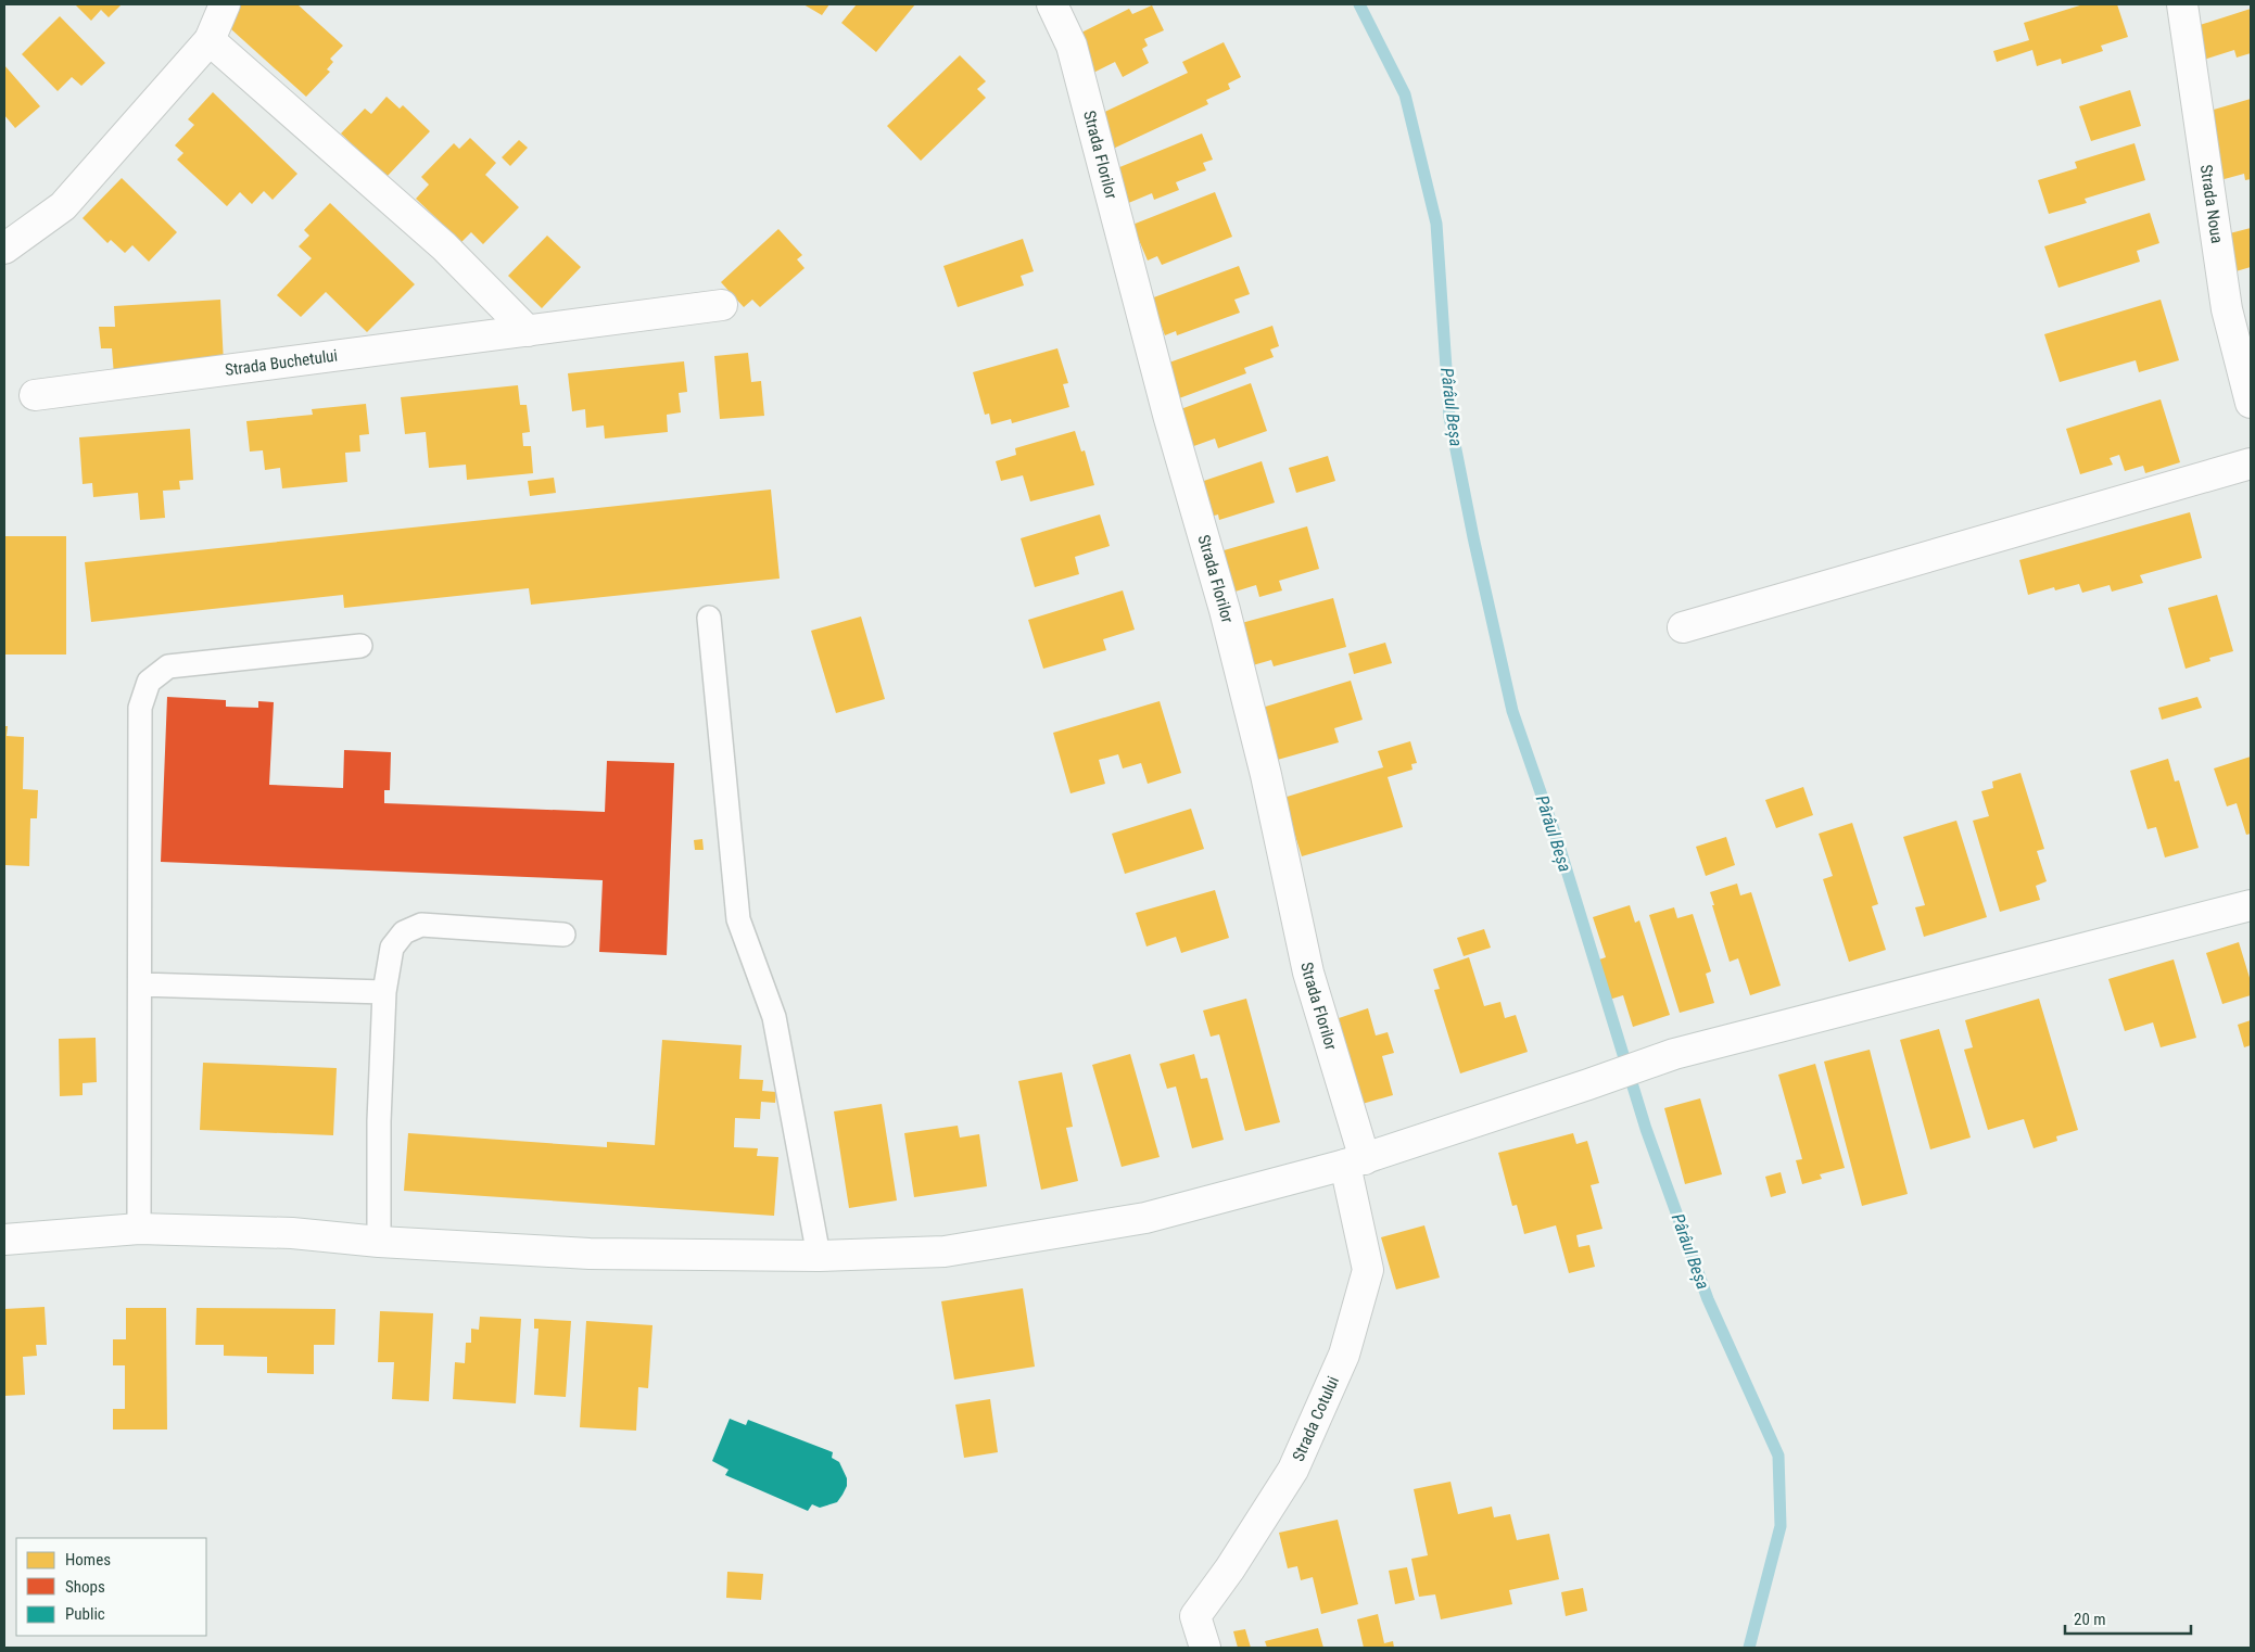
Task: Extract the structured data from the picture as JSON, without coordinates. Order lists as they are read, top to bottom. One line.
{"streets":{"street":["Strada Florilor","Strada Noua","Strada Buchetului","Strada Cotului"]},"crossings":[["Strada Florilor","Strada Cotului"]],"water":["Pârâul Beșa"],"legend":["Homes","Shops","Public"],"scale_bar":"20 m"}
